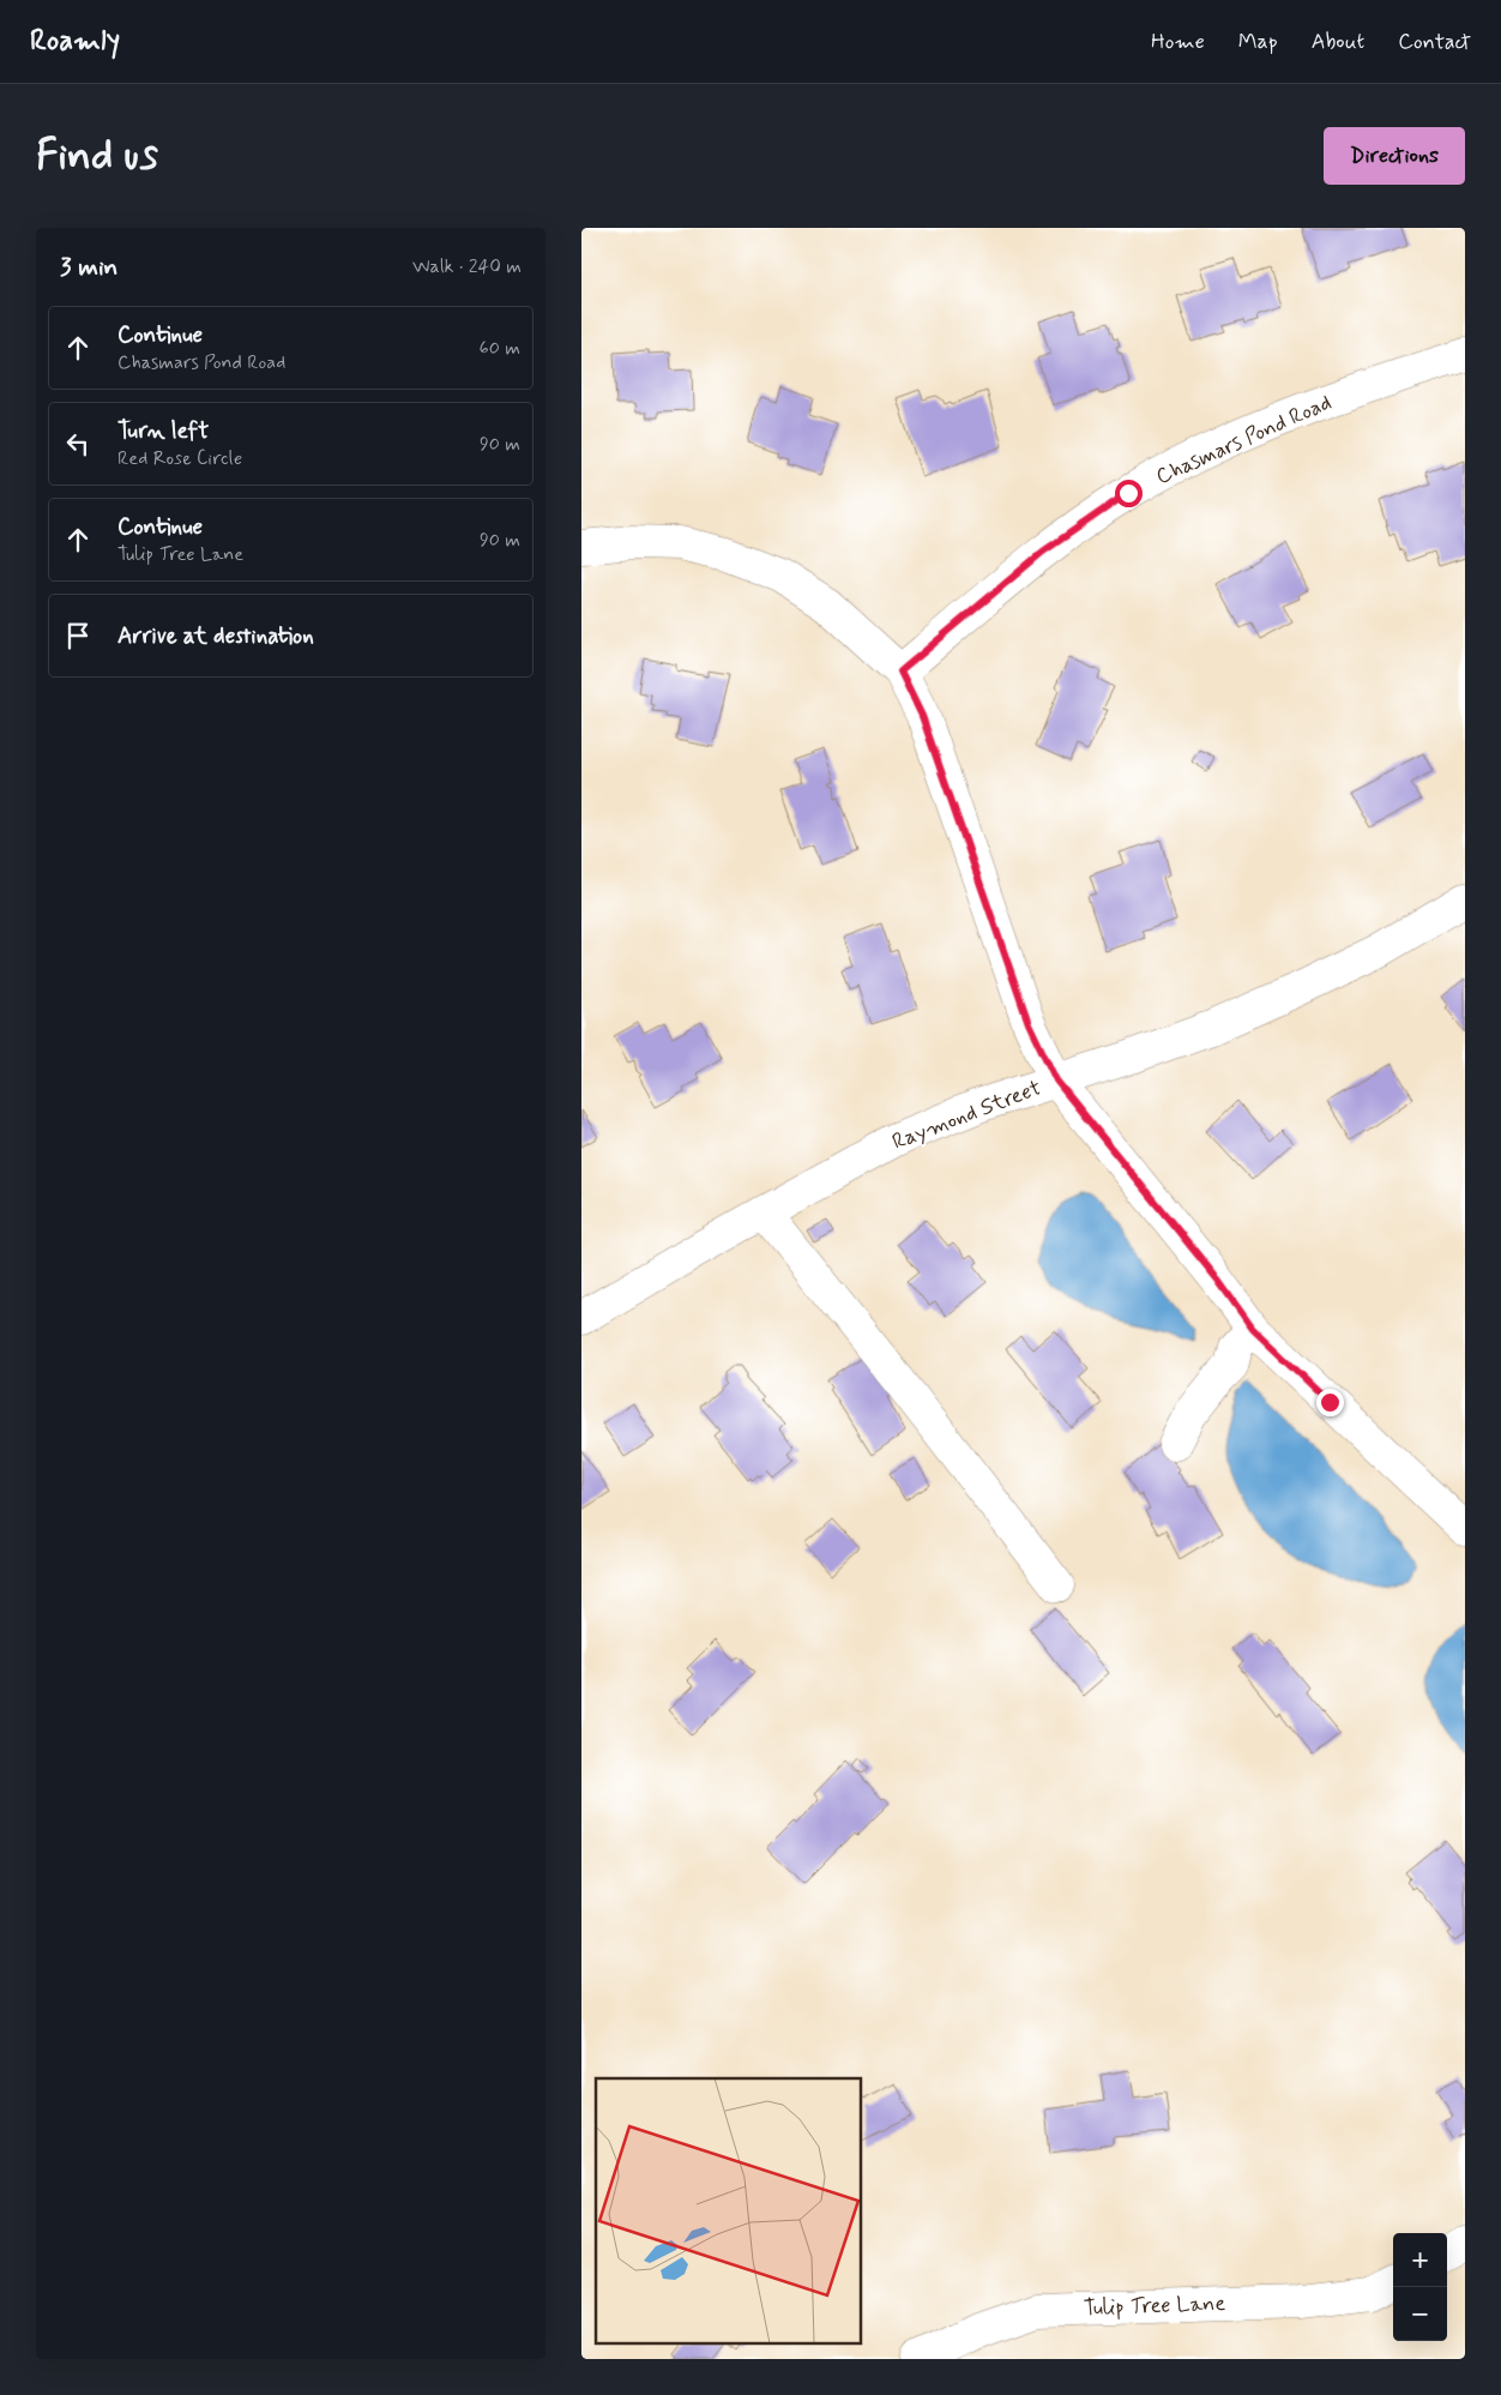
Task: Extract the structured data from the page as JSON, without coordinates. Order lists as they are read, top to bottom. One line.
{"streets":{"street":["Chasmars Pond Road","Raymond Street","Tulip Tree Lane"]},"page":{"header":"Roamly","nav":["Home","Map","About","Contact"],"buttons":"Directions","title":"Find us","heading":["3 min","Walk · 240 m"],"list":[["Continue","Chasmars Pond Road","60 m"],["Turn left","Red Rose Circle","90 m"],["Continue","Tulip Tree Lane","90 m"],"Arrive at destination"],"map_buttons":["+","−"]}}
